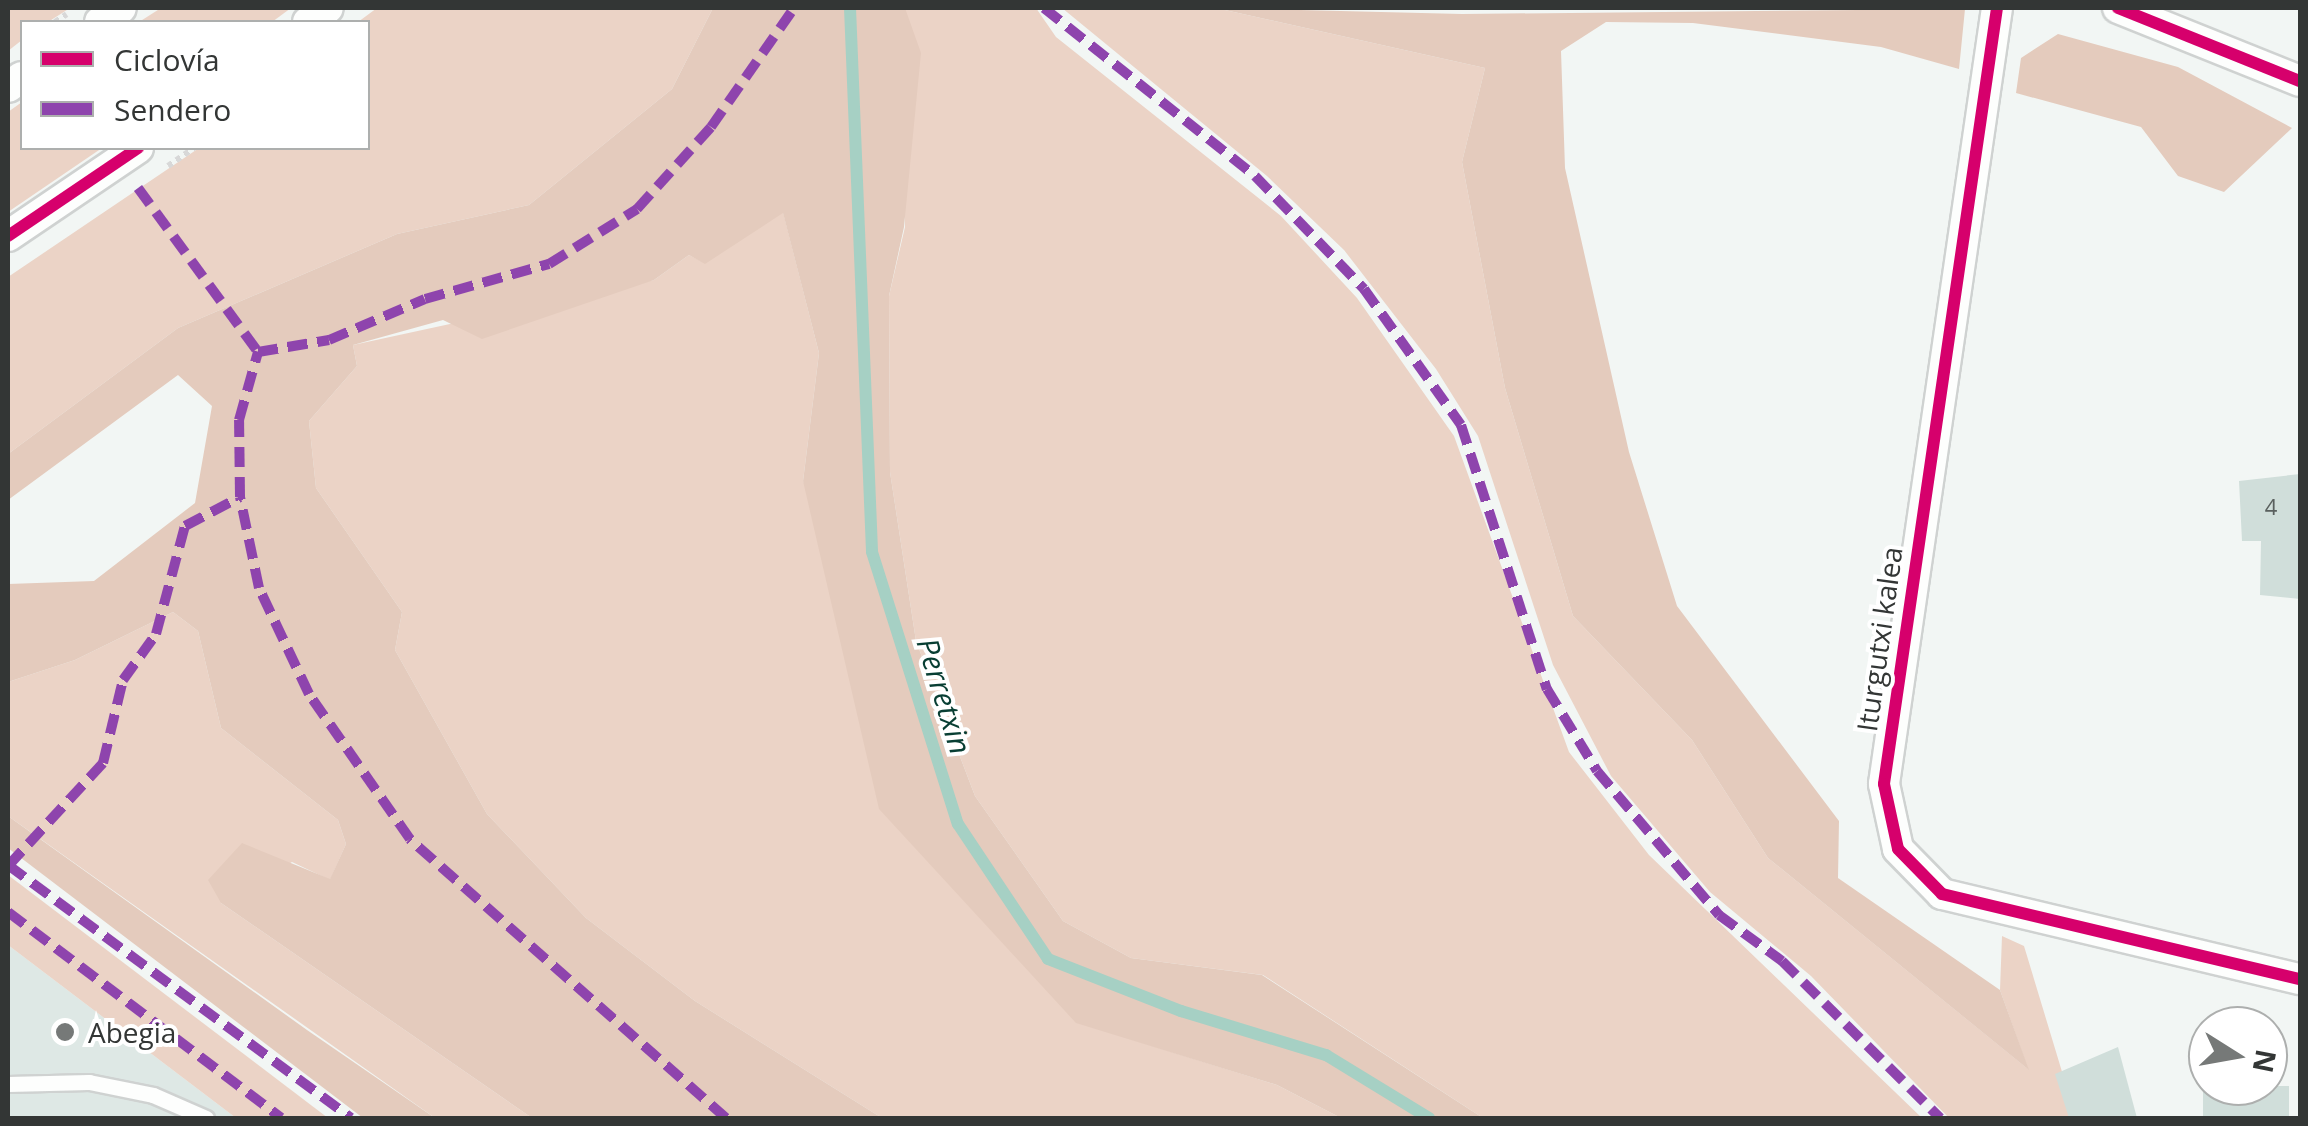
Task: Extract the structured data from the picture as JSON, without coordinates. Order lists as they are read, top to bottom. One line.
{"streets":{"street":["Iturgutxi kalea"]},"water":["Perretxin"],"places":["Abegia"],"house_numbers":["4"],"legend":["Ciclovía","Sendero"],"north":"right"}
